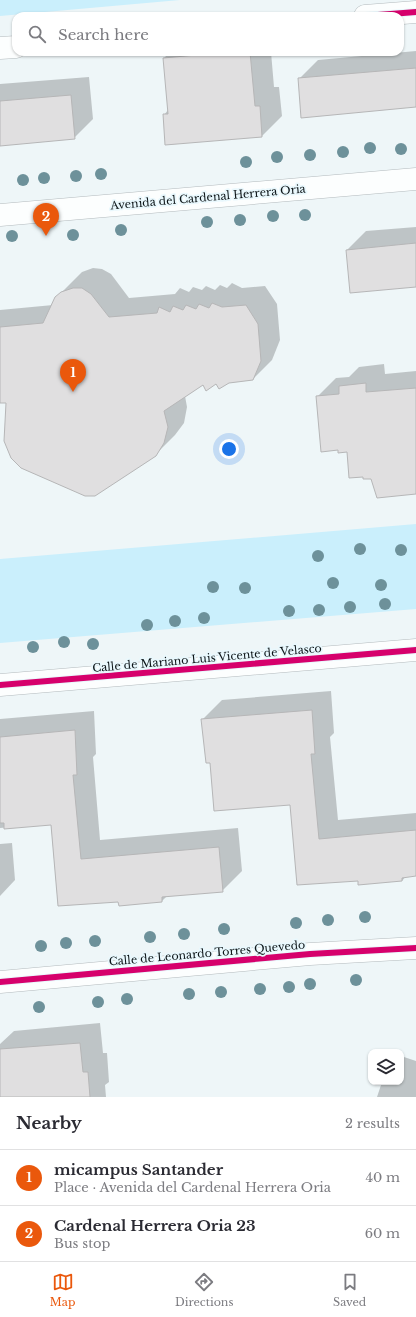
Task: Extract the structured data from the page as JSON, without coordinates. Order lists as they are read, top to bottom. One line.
{"streets":{"street":["Avenida del Cardenal Herrera Oria","Calle de Mariano Luis Vicente de Velasco","Calle de Leonardo Torres Quevedo"]},"page":{"search":"Search here","pins":["2","1"],"heading":["Nearby","2 results"],"list":[{"mark":"1","name":"micampus Santander","note":"Place · Avenida del Cardenal Herrera Oria","value":"40 m"},{"mark":"2","name":"Cardenal Herrera Oria 23","note":"Bus stop","value":"60 m"}],"nav":["Map","Directions","Saved"]}}
